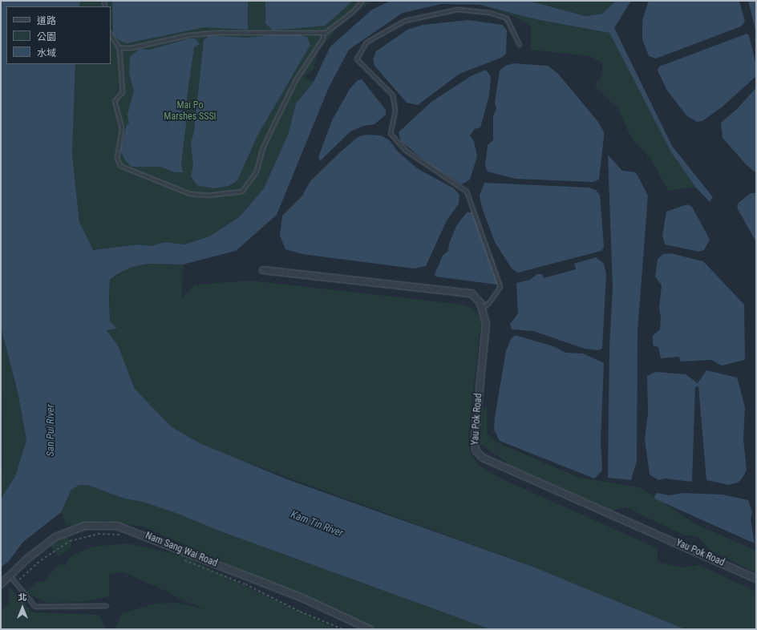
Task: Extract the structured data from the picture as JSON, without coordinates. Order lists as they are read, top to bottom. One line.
{"streets":{"street":["Yau Pok Road","Nam Sang Wai Road"]},"water":["San Pui River","Kam Tin River"],"parks":["Mai Po Marshes SSSI"],"legend":["道路","公園","水域"],"north":"top"}
